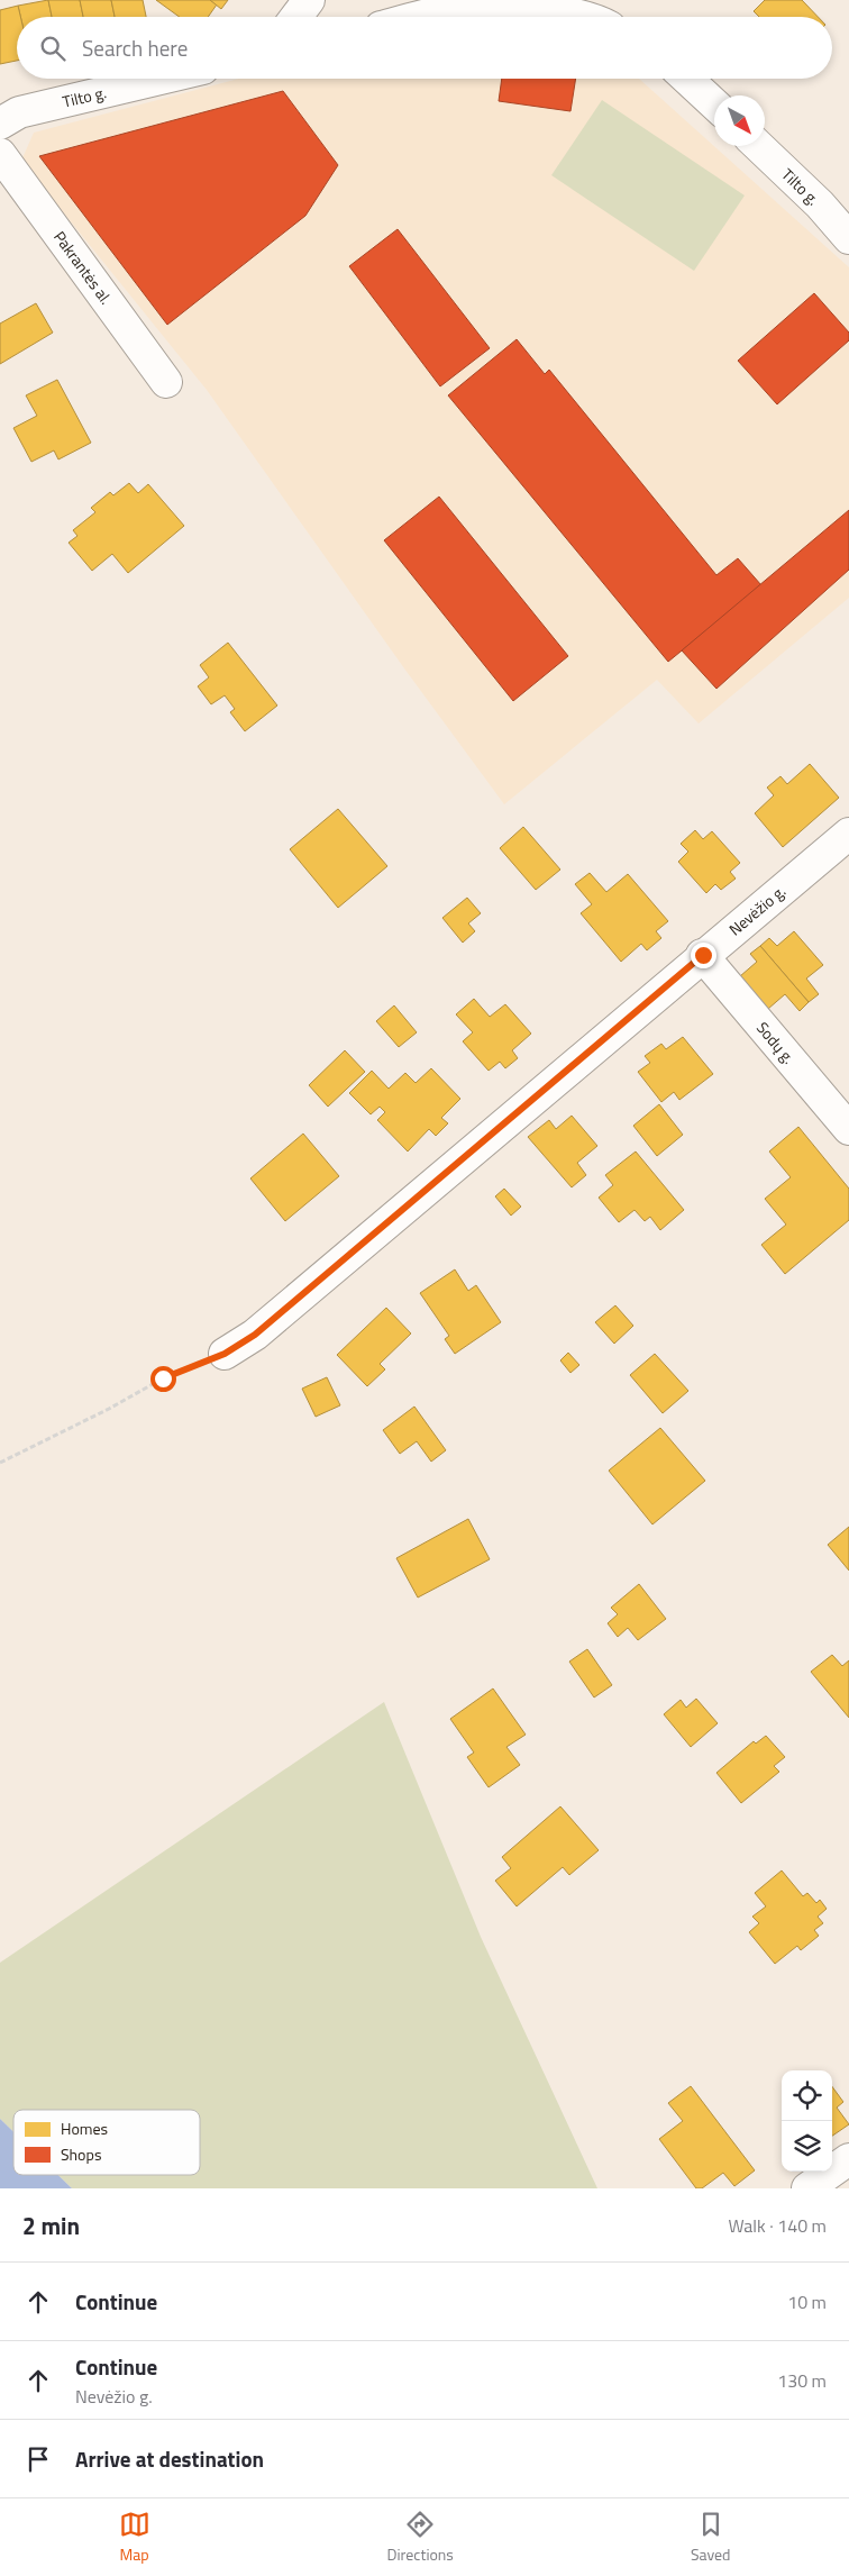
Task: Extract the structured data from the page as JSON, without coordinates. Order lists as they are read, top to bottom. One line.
{"streets":{"street":["Tilto g.","Pakrantės al.","Nevėžio g.","Sodų g."]},"crossings":[["Nevėžio g.","Sodų g."]],"legend":["Homes","Shops"],"north":"bottom right","page":{"search":"Search here","heading":["2 min","Walk · 140 m"],"list":[["Continue","10 m"],["Continue","Nevėžio g.","130 m"],"Arrive at destination"],"nav":["Map","Directions","Saved"]}}
